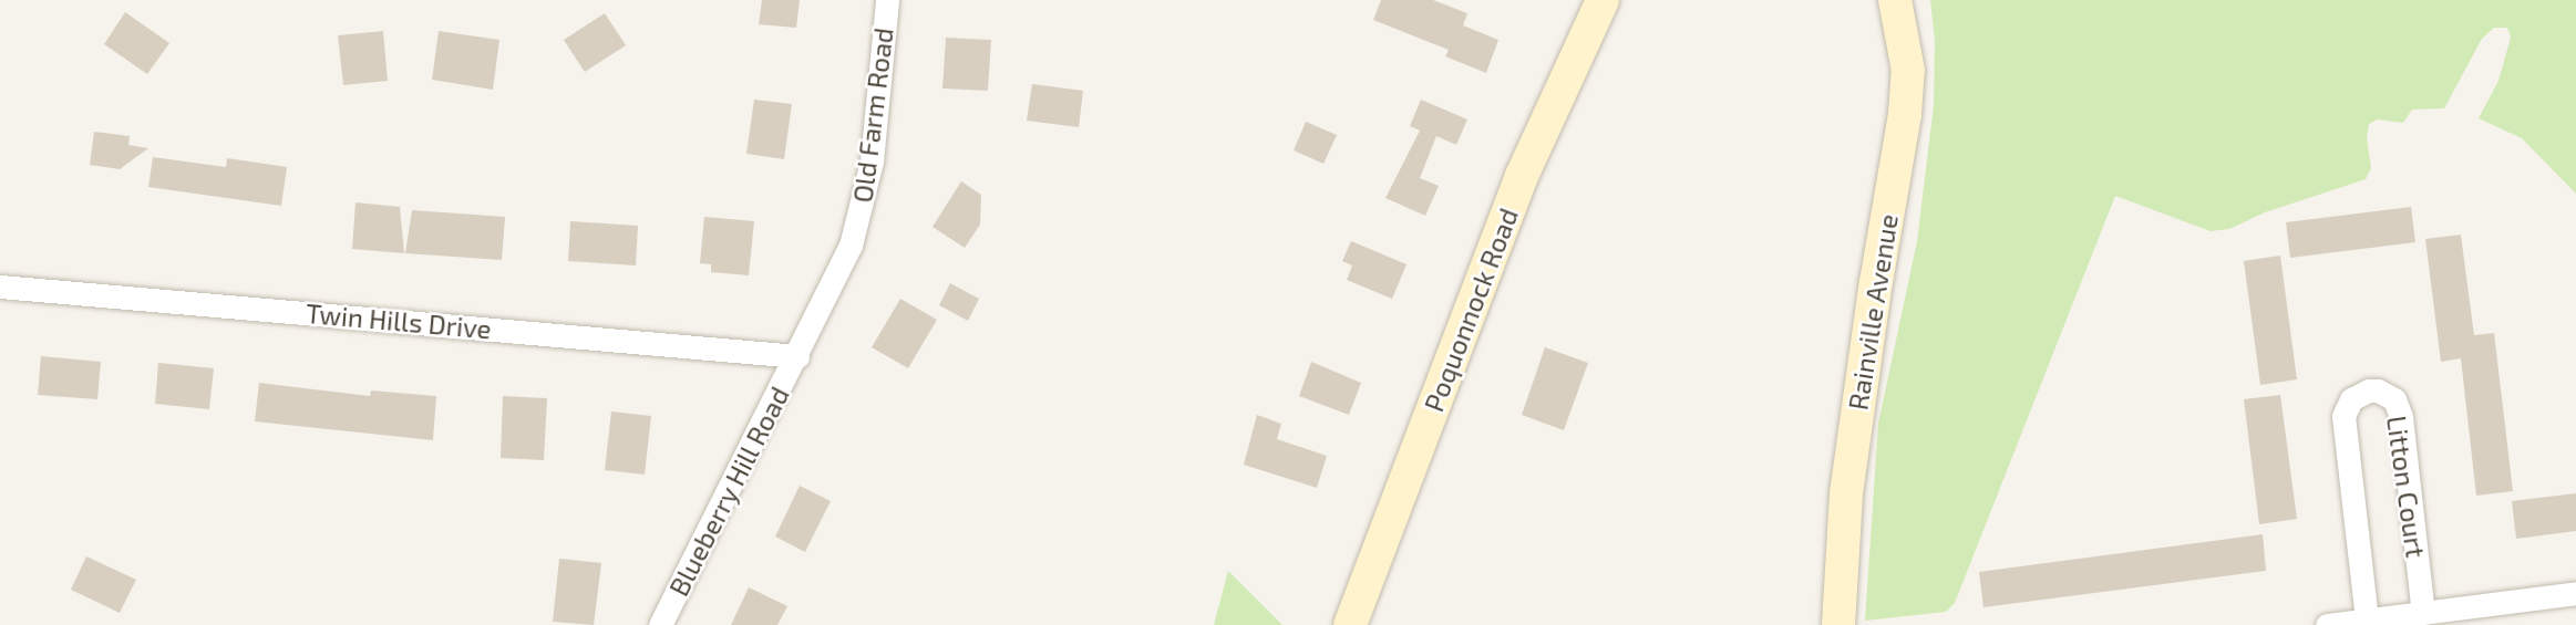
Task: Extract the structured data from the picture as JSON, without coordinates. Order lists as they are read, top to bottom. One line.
{"streets":{"street":["Old Farm Road","Poquonnock Road","Rainville Avenue","Twin Hills Drive","Litton Court","Blueberry Hill Road"]},"crossings":[["Old Farm Road","Twin Hills Drive"],["Old Farm Road","Blueberry Hill Road"],["Twin Hills Drive","Blueberry Hill Road"]]}
